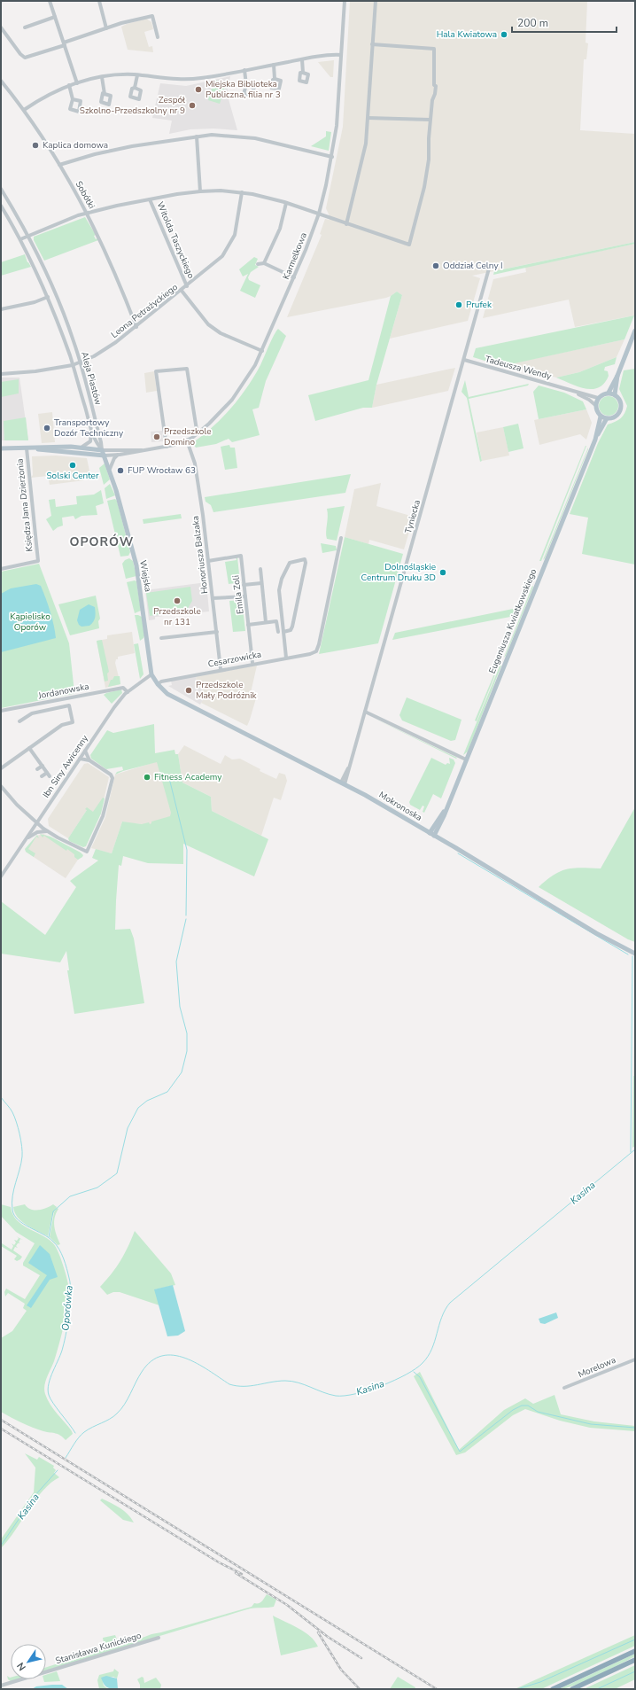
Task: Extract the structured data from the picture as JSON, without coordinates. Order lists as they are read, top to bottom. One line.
{"streets":{"main road":["Wiejska","Eugeniusza Kwiatkowskiego","Mokronoska"],"street":["Sobótki","Witolda Taszyckiego","Karmelkowa","Leona Petrażyckiego","Tadeusza Wendy","Aleja Piastów","Księdza Jana Dzierżonia","Tyniecka","Honoriusza Balzaka","Emila Zoli","Cesarzowicka","Jordanowska","Ibn Siny Awicenny","Morelowa","Stanisława Kunickiego"]},"crossings":[["Sobótki","Leona Petrażyckiego"],["Witolda Taszyckiego","Leona Petrażyckiego"],["Karmelkowa","Aleja Piastów"],["Karmelkowa","Honoriusza Balzaka"],["Karmelkowa","Wiejska"],["Leona Petrażyckiego","Aleja Piastów"],["Tadeusza Wendy","Tyniecka"],["Tadeusza Wendy","Eugeniusza Kwiatkowskiego"],["Aleja Piastów","Wiejska"],["Tyniecka","Mokronoska"],["Honoriusza Balzaka","Emila Zoli"],["Honoriusza Balzaka","Cesarzowicka"],["Wiejska","Cesarzowicka"],["Wiejska","Ibn Siny Awicenny"],["Wiejska","Mokronoska"],["Emila Zoli","Cesarzowicka"],["Eugeniusza Kwiatkowskiego","Mokronoska"],["Cesarzowicka","Mokronoska"],["Jordanowska","Ibn Siny Awicenny"]],"districts":["OPORÓW"],"water":["Kasina","Oporówka"],"parks":["Kąpielisko Oporów"],"places":["Hala Kwiatowa","Miejska Biblioteka Publiczna, filia nr 3","Zespół Szkolno-Przedszkolny nr 9","Kaplica domowa","Oddział Celny I","Prufek","Transportowy Dozór Techniczny","Przedszkole Domino","Solski Center","FUP Wrocław 63","Dolnośląskie Centrum Druku 3D","Przedszkole nr 131","Przedszkole Mały Podróżnik","Fitness Academy"],"scale_bar":"200 m","north":"bottom left"}
